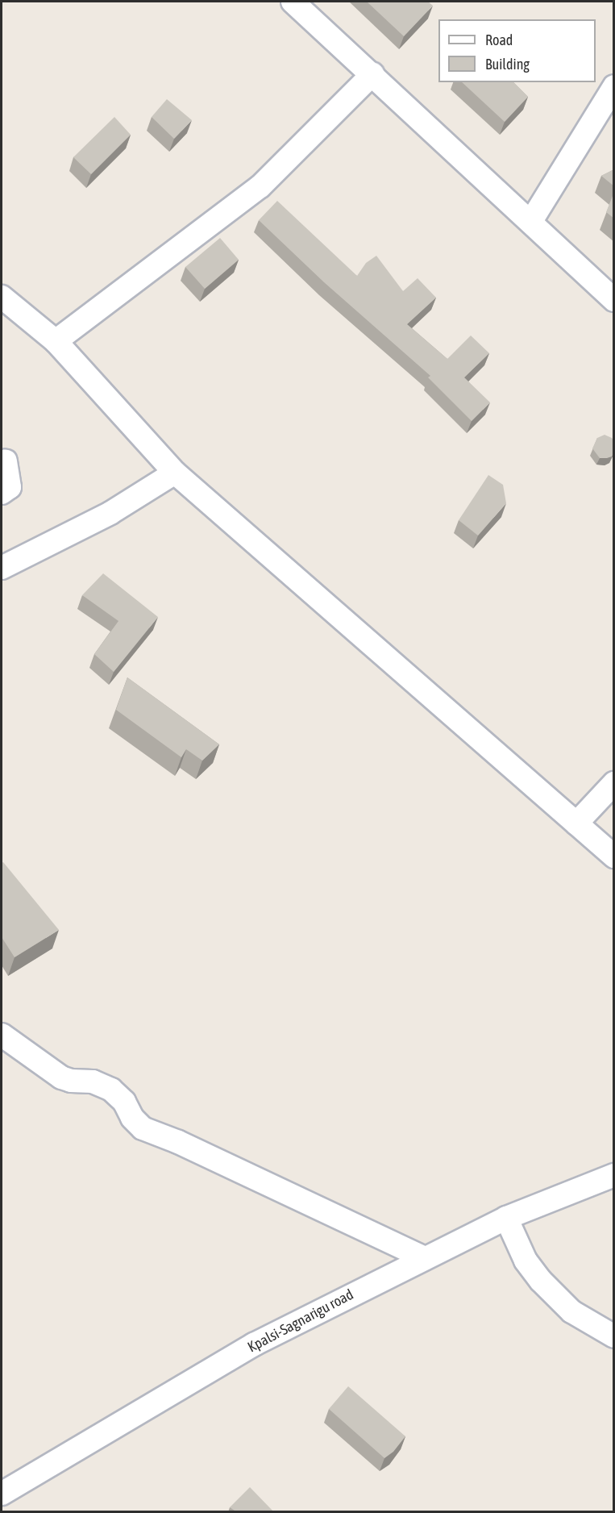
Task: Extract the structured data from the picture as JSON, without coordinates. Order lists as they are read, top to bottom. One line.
{"streets":{"street":["Kpalsi-Sagnarigu road"]},"legend":["Road","Building"]}
